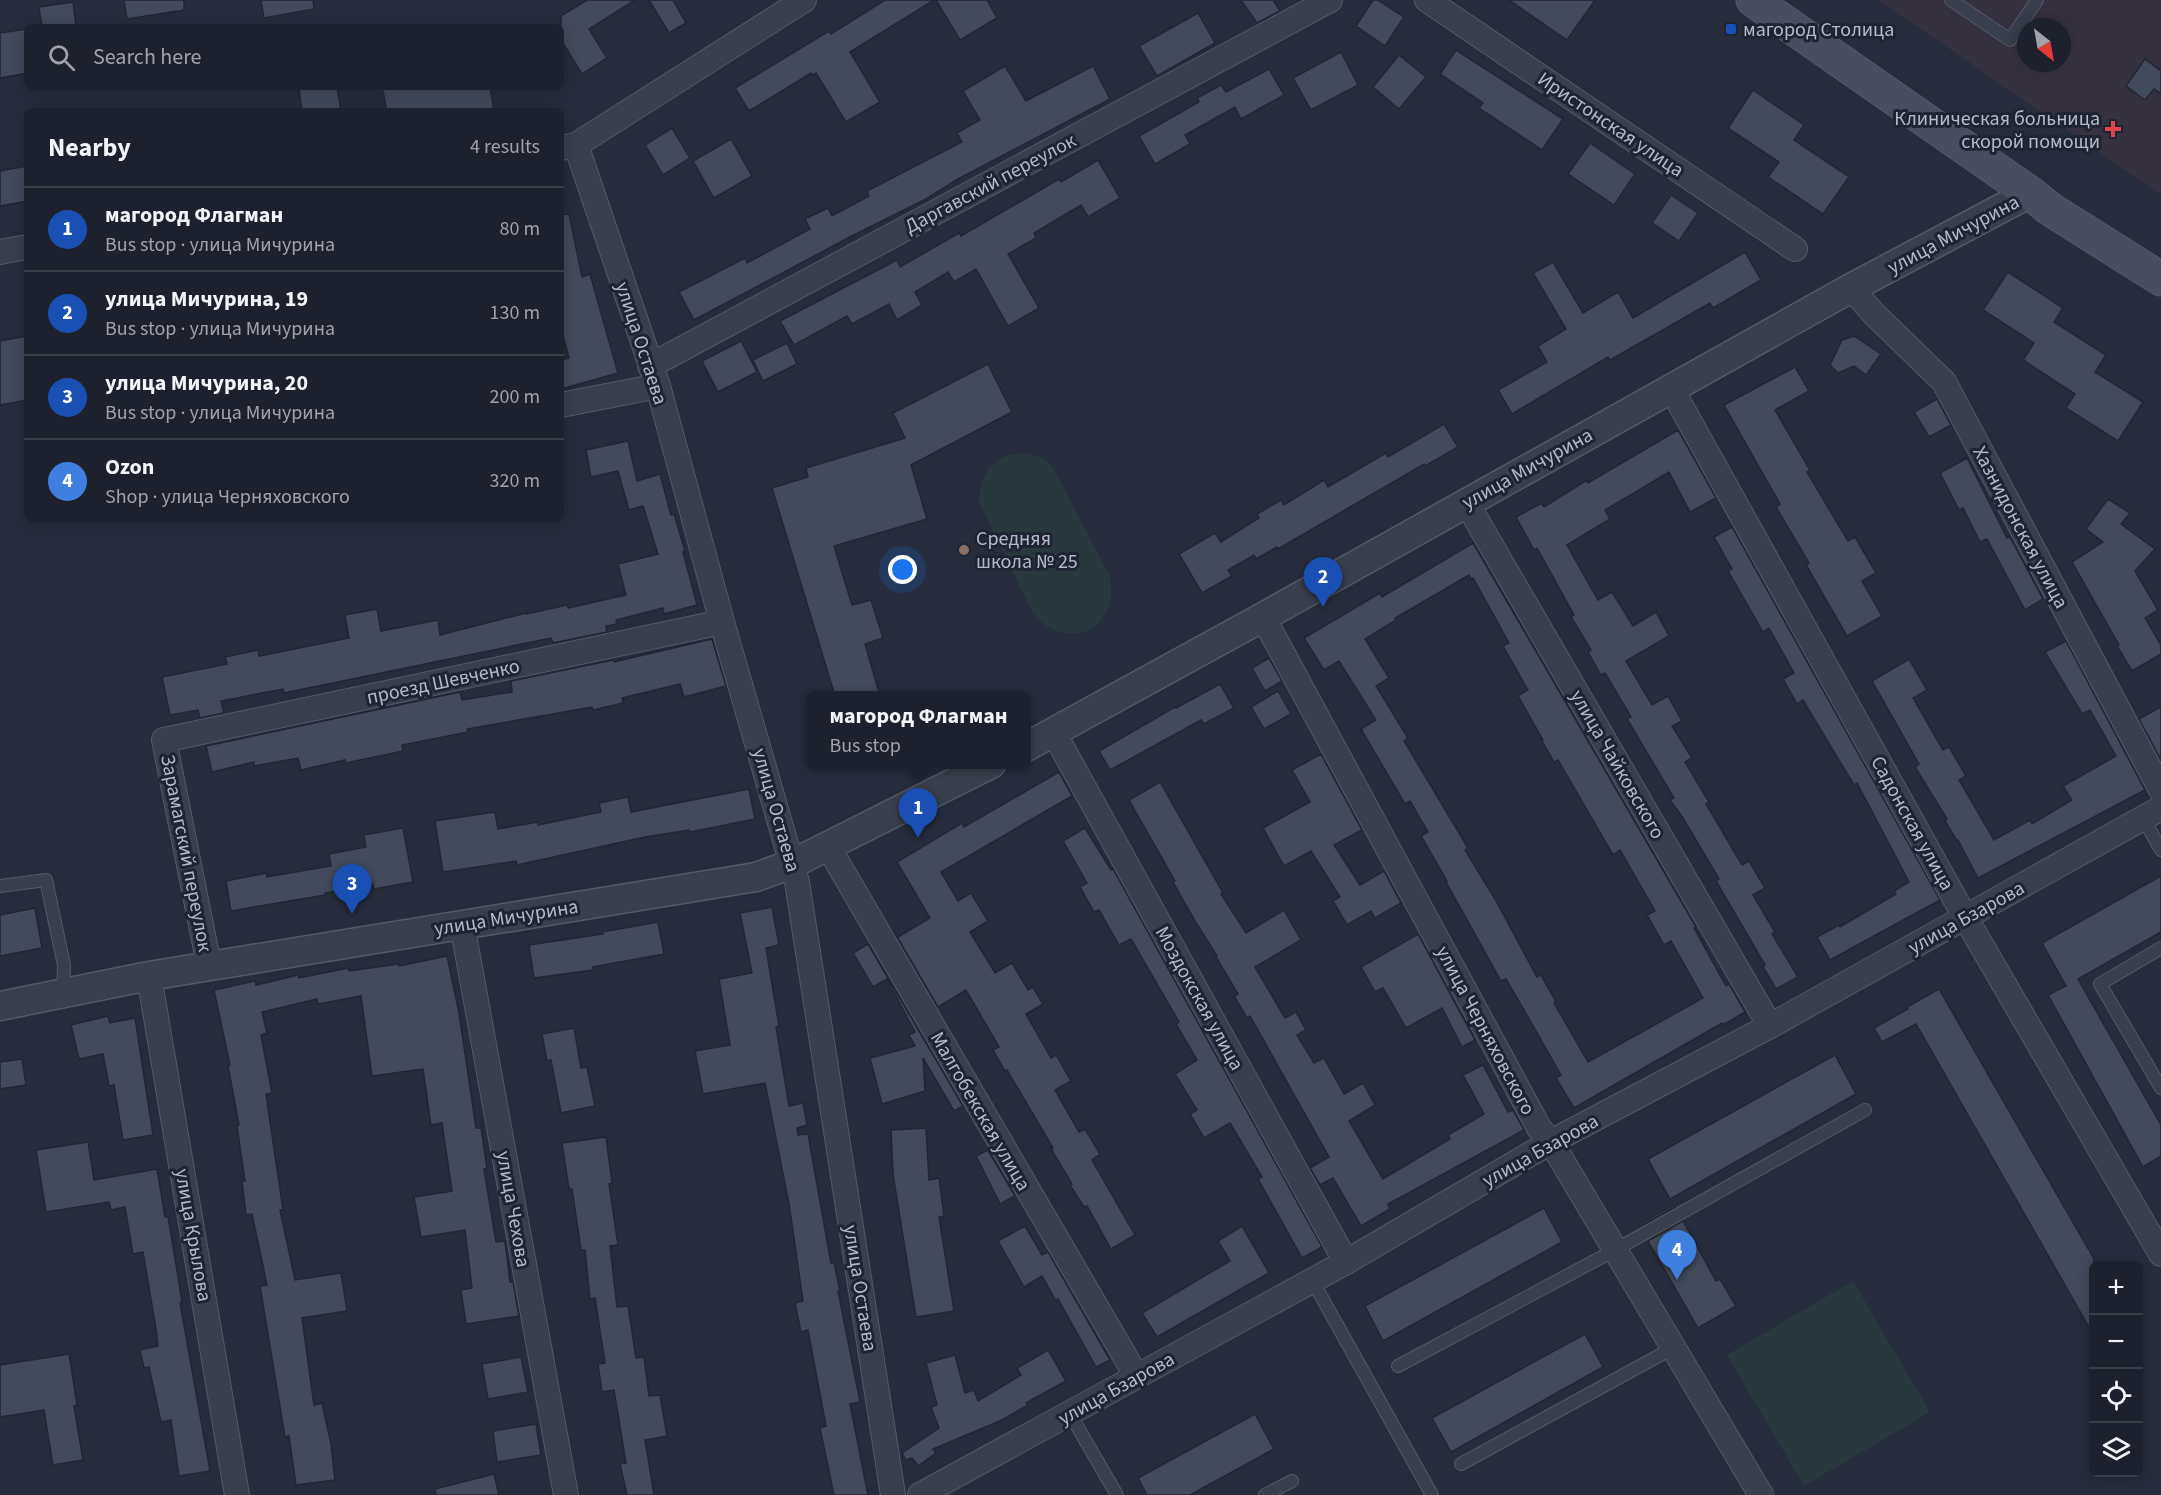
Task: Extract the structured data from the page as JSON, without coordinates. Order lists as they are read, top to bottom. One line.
{"streets":{"street":["Иристонская улица","Даргавский переулок","улица Мичурина","улица Остаева","Хазнидонская улица","проезд Шевченко","улица Чайковского","Садонская улица","Зарамагский переулок","улица Бзарова","Моздокская улица","улица Черняховского","Малгобекская улица","улица Чехова","улица Крылова"]},"crossings":[["Даргавский переулок","улица Остаева"],["улица Мичурина","улица Остаева"],["улица Мичурина","Хазнидонская улица"],["улица Мичурина","улица Чайковского"],["улица Мичурина","Садонская улица"],["улица Мичурина","Зарамагский переулок"],["улица Мичурина","Моздокская улица"],["улица Мичурина","улица Черняховского"],["улица Мичурина","Малгобекская улица"],["улица Мичурина","улица Чехова"],["улица Мичурина","улица Крылова"],["улица Остаева","проезд Шевченко"],["проезд Шевченко","Зарамагский переулок"],["улица Чайковского","улица Бзарова"],["Садонская улица","улица Бзарова"],["улица Бзарова","Моздокская улица"],["улица Бзарова","улица Черняховского"],["улица Бзарова","Малгобекская улица"]],"places":{"transit":["магород Столица"],"health":["Клиническая больница скорой помощи"],"other":["Средняя школа № 25"]},"north":"bottom right","page":{"search":"Search here","heading":["Nearby","4 results"],"list":[{"mark":"1","name":"магород Флагман","note":"Bus stop · улица Мичурина","value":"80 m"},{"mark":"2","name":"улица Мичурина, 19","note":"Bus stop · улица Мичурина","value":"130 m"},{"mark":"3","name":"улица Мичурина, 20","note":"Bus stop · улица Мичурина","value":"200 m"},{"mark":"4","name":"Ozon","note":"Shop · улица Черняховского","value":"320 m"}],"pins":["2","1","3","4"],"popup":["магород Флагман","Bus stop"],"map_buttons":["+","−"]}}
